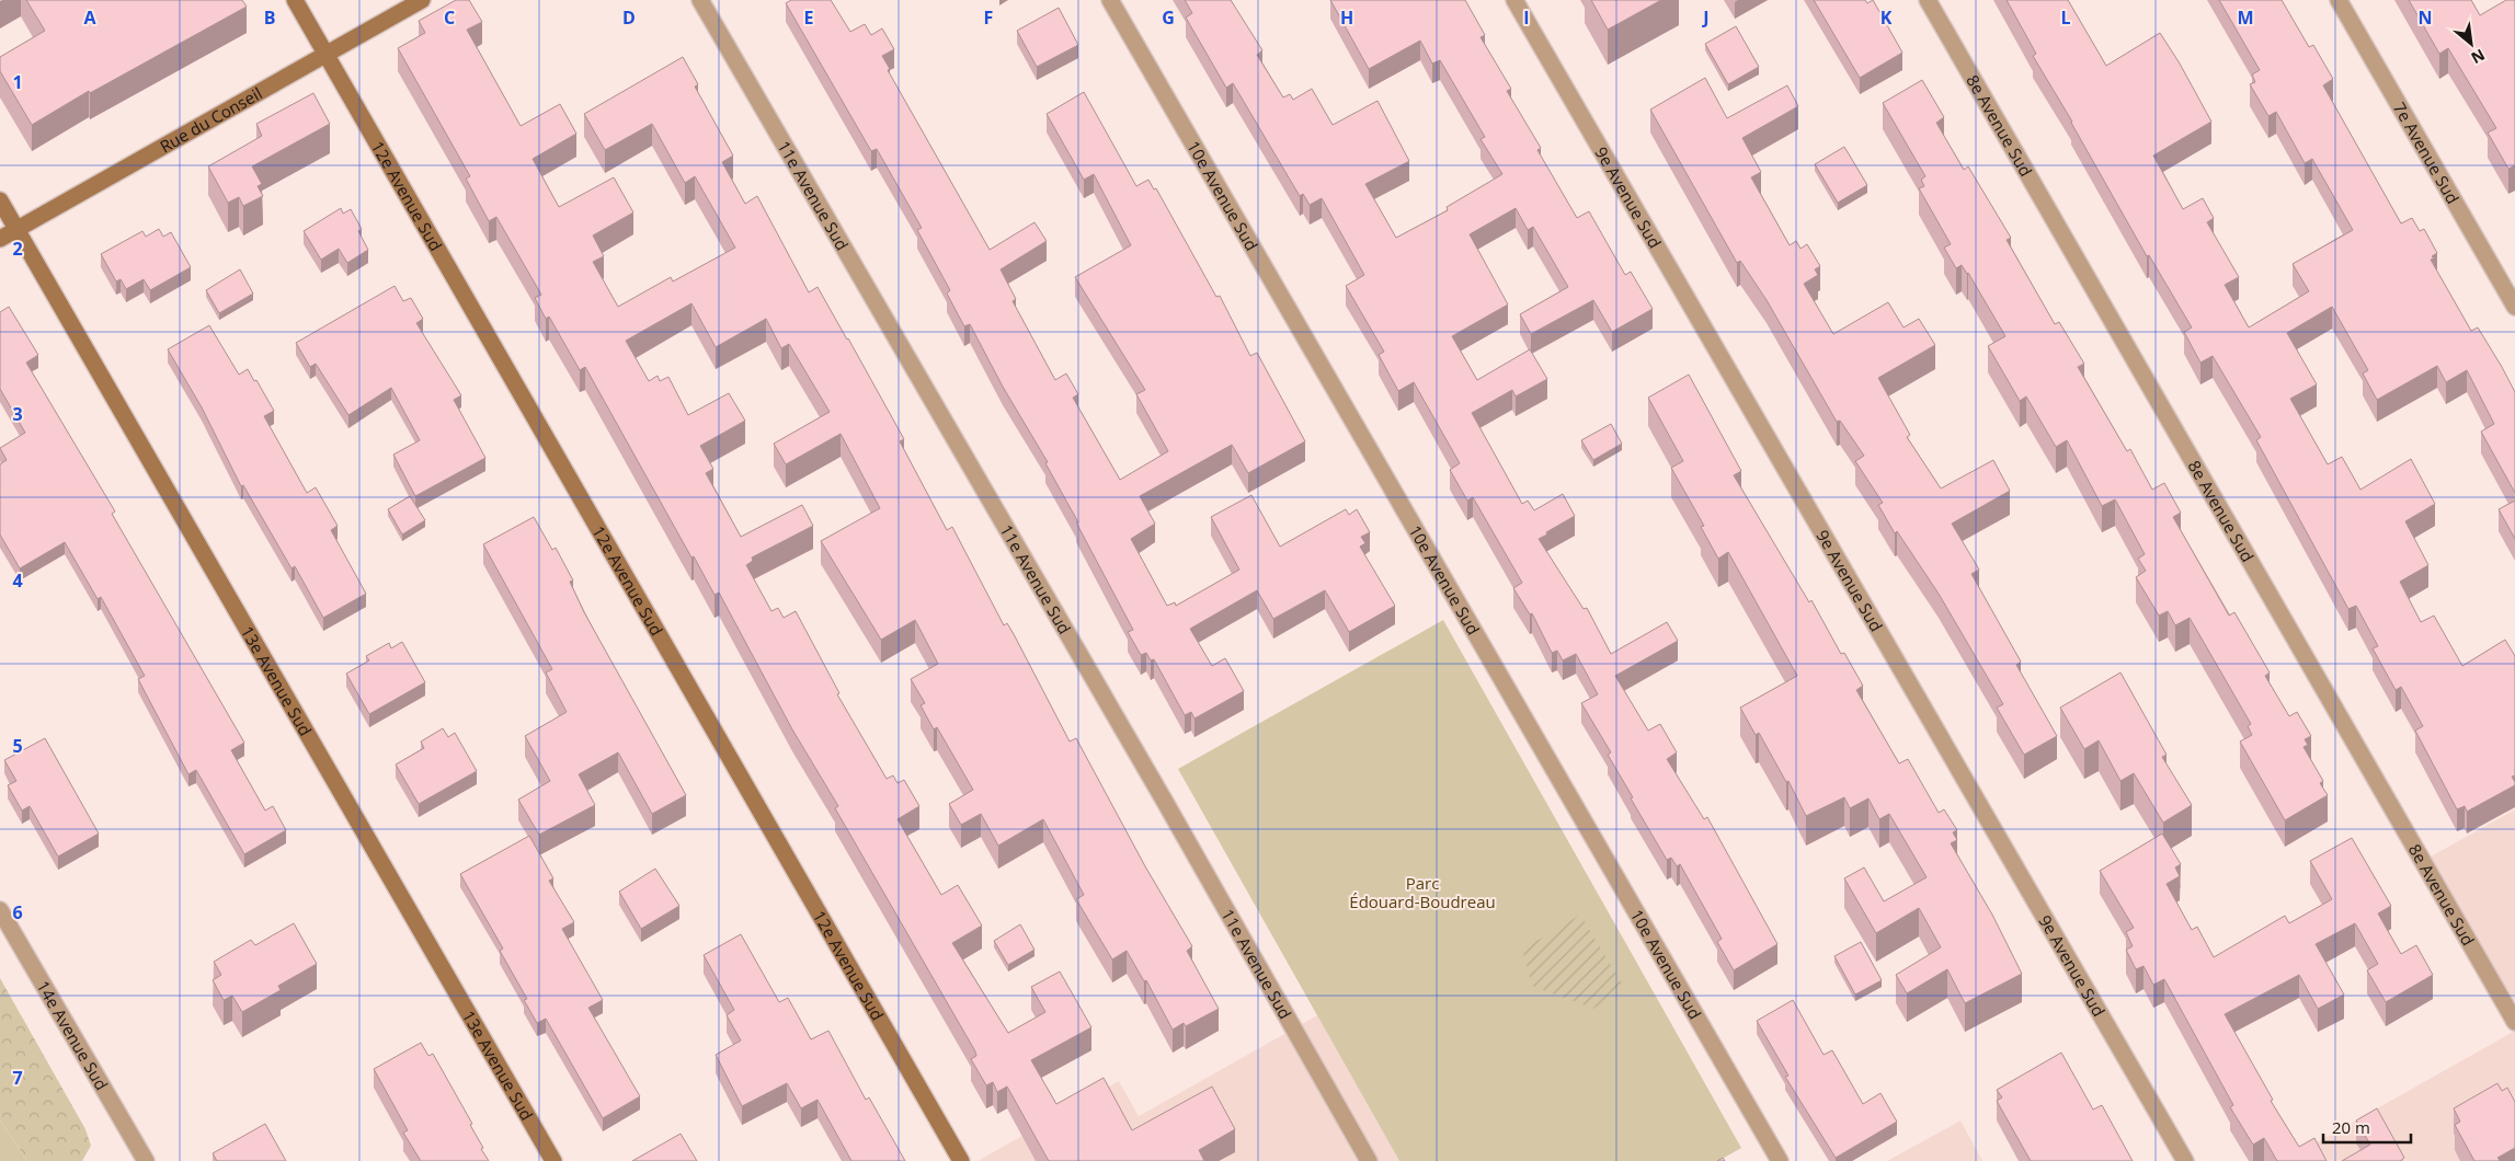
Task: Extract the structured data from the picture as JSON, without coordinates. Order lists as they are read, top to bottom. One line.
{"streets":{"main road":["Rue du Conseil","12e Avenue Sud","13e Avenue Sud"],"street":["8e Avenue Sud","7e Avenue Sud","11e Avenue Sud","10e Avenue Sud","9e Avenue Sud","14e Avenue Sud"]},"crossings":[["Rue du Conseil","12e Avenue Sud"],["Rue du Conseil","13e Avenue Sud"]],"parks":["Parc Édouard-Boudreau"],"scale_bar":"20 m","north":"bottom right","grid":{"columns":["A","B","C","D","E","F","G","H","I","J","K","L","M","N"],"rows":["1","2","3","4","5","6","7"]}}
